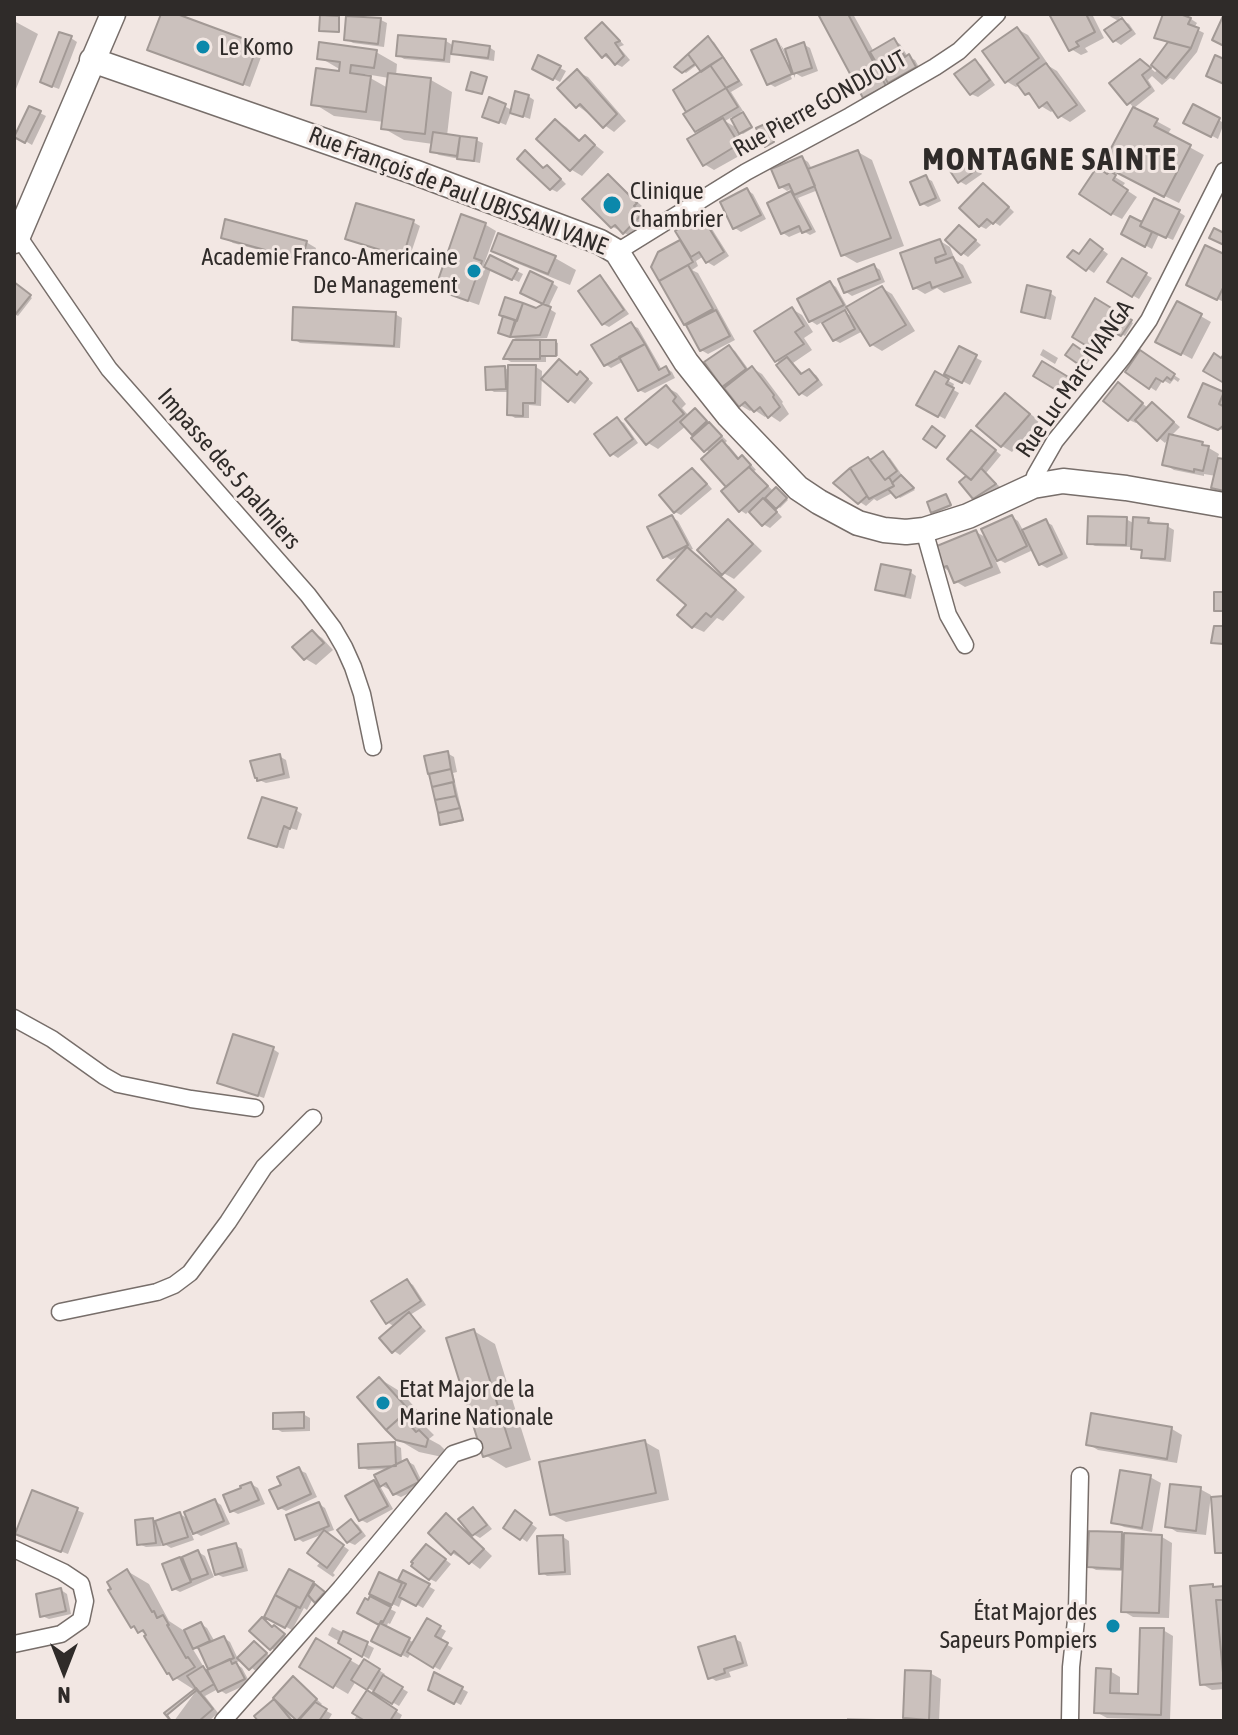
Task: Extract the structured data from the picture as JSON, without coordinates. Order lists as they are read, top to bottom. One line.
{"streets":{"street":["Rue Pierre GONDJOUT","Rue François de Paul UBISSANI VANE","Rue Luc Marc IVANGA","Impasse des 5 palmiers"]},"crossings":[["Rue Pierre GONDJOUT","Rue François de Paul UBISSANI VANE"],["Rue François de Paul UBISSANI VANE","Rue Luc Marc IVANGA"]],"districts":["MONTAGNE SAINTE"],"places":["Le Komo","Clinique Chambrier","Academie Franco-Americaine De Management","Etat Major de la Marine Nationale","État Major des Sapeurs Pompiers"],"north":"bottom"}
